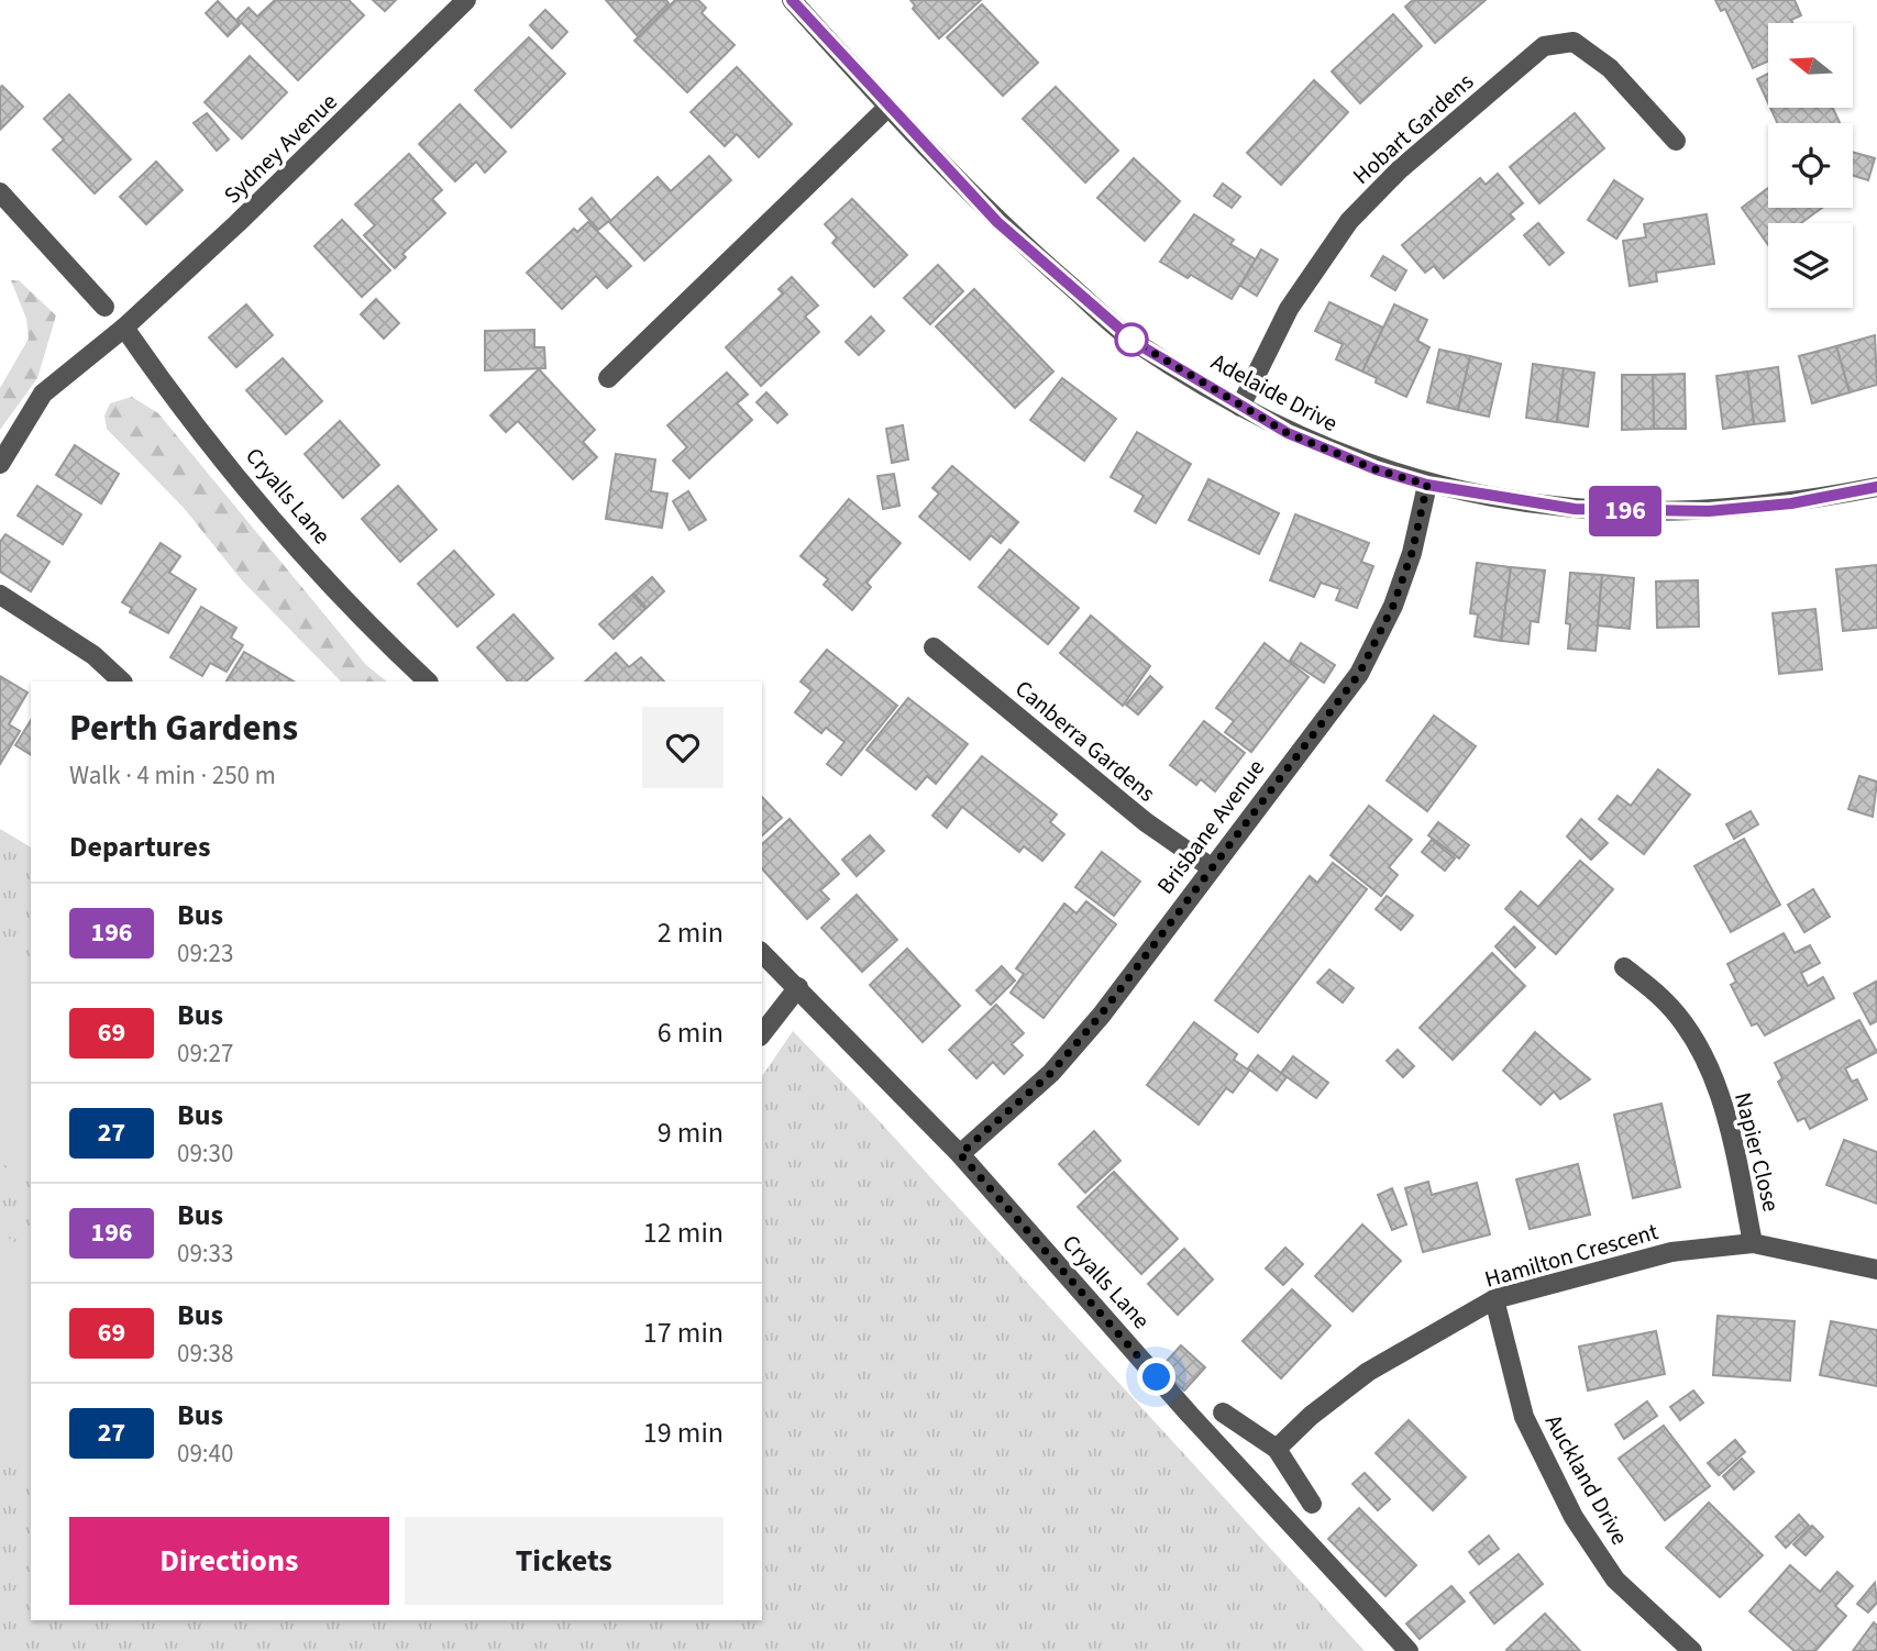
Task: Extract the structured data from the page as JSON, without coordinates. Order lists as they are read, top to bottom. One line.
{"streets":{"street":["Hobart Gardens","Sydney Avenue","Adelaide Drive","Cryalls Lane","Canberra Gardens","Brisbane Avenue","Napier Close","Hamilton Crescent","Auckland Drive"]},"crossings":[["Hobart Gardens","Adelaide Drive"],["Sydney Avenue","Cryalls Lane"],["Adelaide Drive","Brisbane Avenue"],["Cryalls Lane","Brisbane Avenue"],["Canberra Gardens","Brisbane Avenue"],["Napier Close","Hamilton Crescent"],["Hamilton Crescent","Auckland Drive"]],"lines":["bus line 196"],"north":"left","page":{"on_map":"196","heading":[["Perth Gardens","Walk · 4 min · 250 m"],"Departures"],"list":[{"mark":"196","name":"Bus","note":"09:23","value":"2 min"},{"mark":"69","name":"Bus","note":"09:27","value":"6 min"},{"mark":"27","name":"Bus","note":"09:30","value":"9 min"},{"mark":"196","name":"Bus","note":"09:33","value":"12 min"},{"mark":"69","name":"Bus","note":"09:38","value":"17 min"},{"mark":"27","name":"Bus","note":"09:40","value":"19 min"}],"buttons":["Directions","Tickets"]}}
